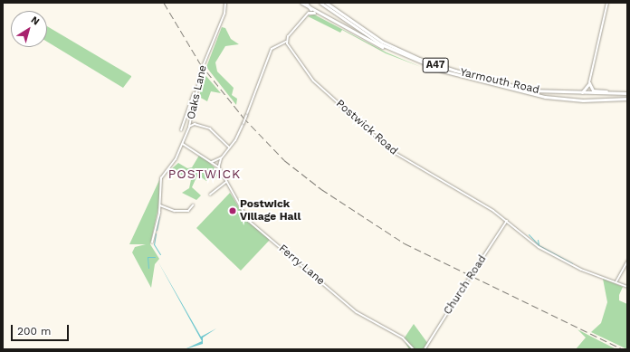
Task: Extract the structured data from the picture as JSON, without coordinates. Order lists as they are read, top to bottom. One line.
{"streets":{"highway":["A47","Yarmouth Road"],"street":["Oaks Lane","Postwick Road","Ferry Lane","Church Road"]},"crossings":[["A47","Yarmouth Road"],["Postwick Road","Church Road"]],"districts":["POSTWICK"],"places":["Postwick Village Hall"],"scale_bar":"200 m","north":"top right"}
